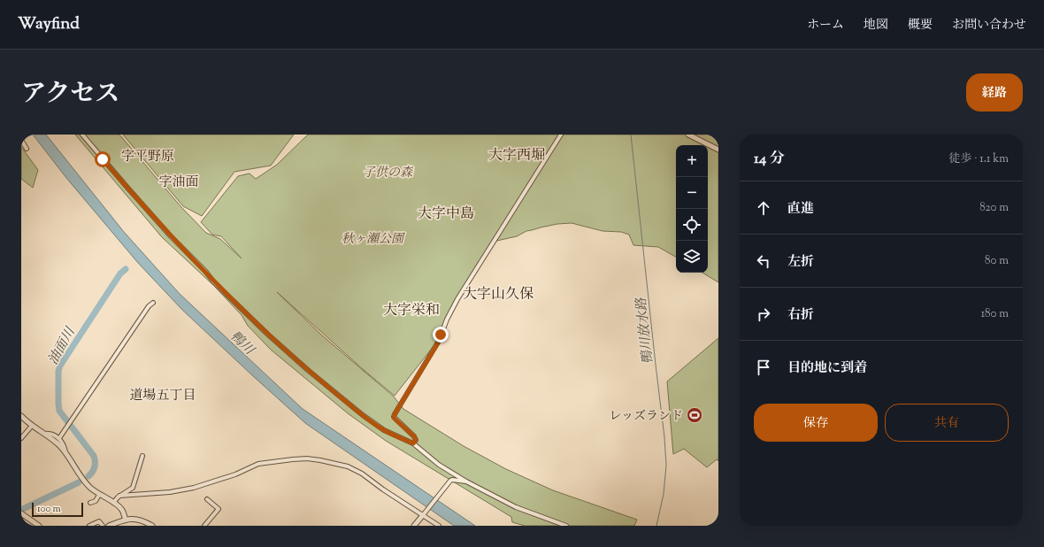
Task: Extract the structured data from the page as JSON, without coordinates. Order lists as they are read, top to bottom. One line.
{"districts":["大字西堀","字平野原","字油面","大字中島","大字山久保","大字栄和","道場五丁目"],"water":["鴨川放水路","鴨川","油面川"],"parks":["子供の森","秋ヶ瀬公園"],"places":{"sports":["レッズランド"]},"scale_bar":"100 m","page":{"header":"Wayfind","nav":["ホーム","地図","概要","お問い合わせ"],"title":"アクセス","buttons":["経路",["保存","共有"]],"heading":["14 分","徒歩 · 1.1 km"],"map_buttons":["+","−"],"list":[["直進","820 m"],["左折","80 m"],["右折","180 m"],"目的地に到着"],"scale":"100 m"}}
